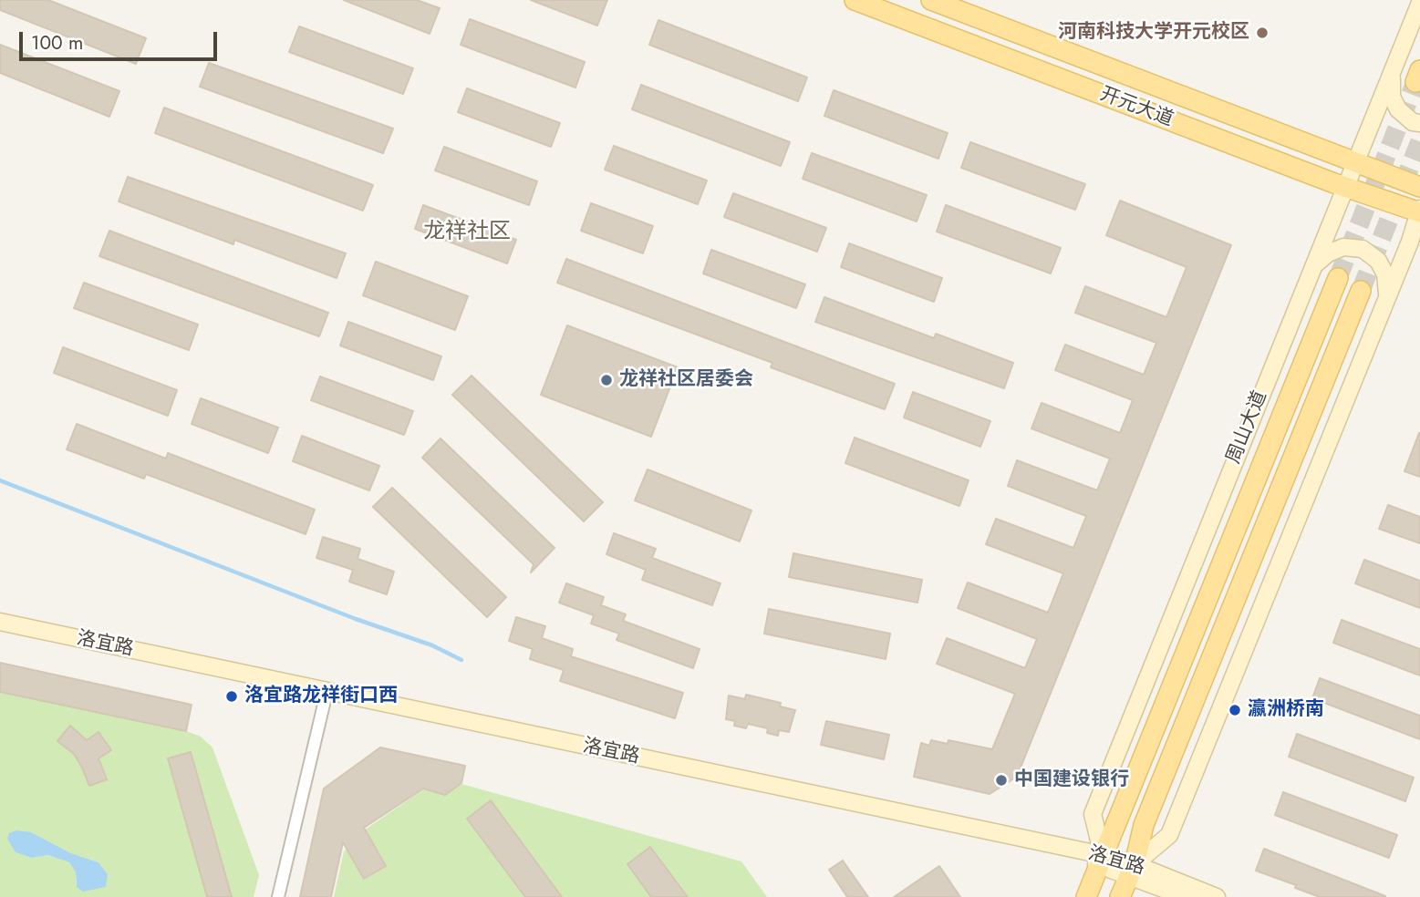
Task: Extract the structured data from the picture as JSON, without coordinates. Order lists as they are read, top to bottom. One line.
{"streets":{"main road":["开元大道","周山大道","洛宜路"]},"crossings":[["开元大道","周山大道"],["周山大道","洛宜路"]],"districts":["龙祥社区"],"places":["河南科技大学开元校区","龙祥社区居委会","洛宜路龙祥街口西","瀛洲桥南","中国建设银行"],"scale_bar":"100 m"}
